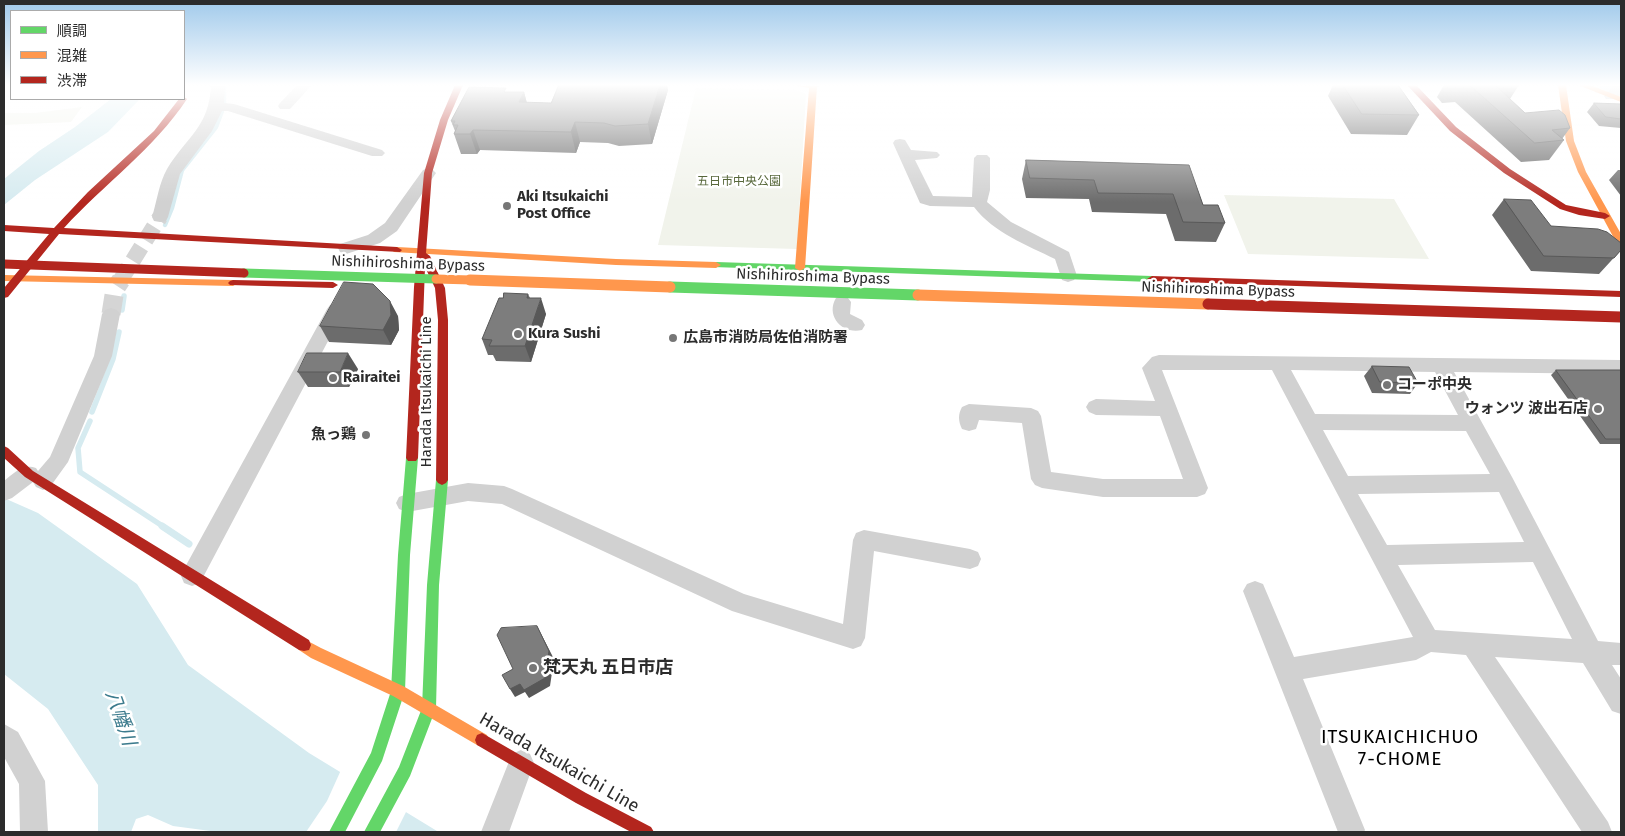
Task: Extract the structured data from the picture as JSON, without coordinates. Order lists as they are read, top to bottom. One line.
{"streets":{"main road":["Nishihiroshima Bypass","Harada Itsukaichi Line"]},"crossings":[["Nishihiroshima Bypass","Harada Itsukaichi Line"]],"districts":["ITSUKAICHICHUO 7-CHOME"],"water":["八幡川"],"parks":["五日市中央公園"],"places":["Aki Itsukaichi Post Office","Kura Sushi","広島市消防局佐伯消防署","Rairaitei","コーポ中央","ウォンツ 波出石店","魚っ鶏","梵天丸 五日市店"],"legend":["順調","混雑","渋滞"]}
